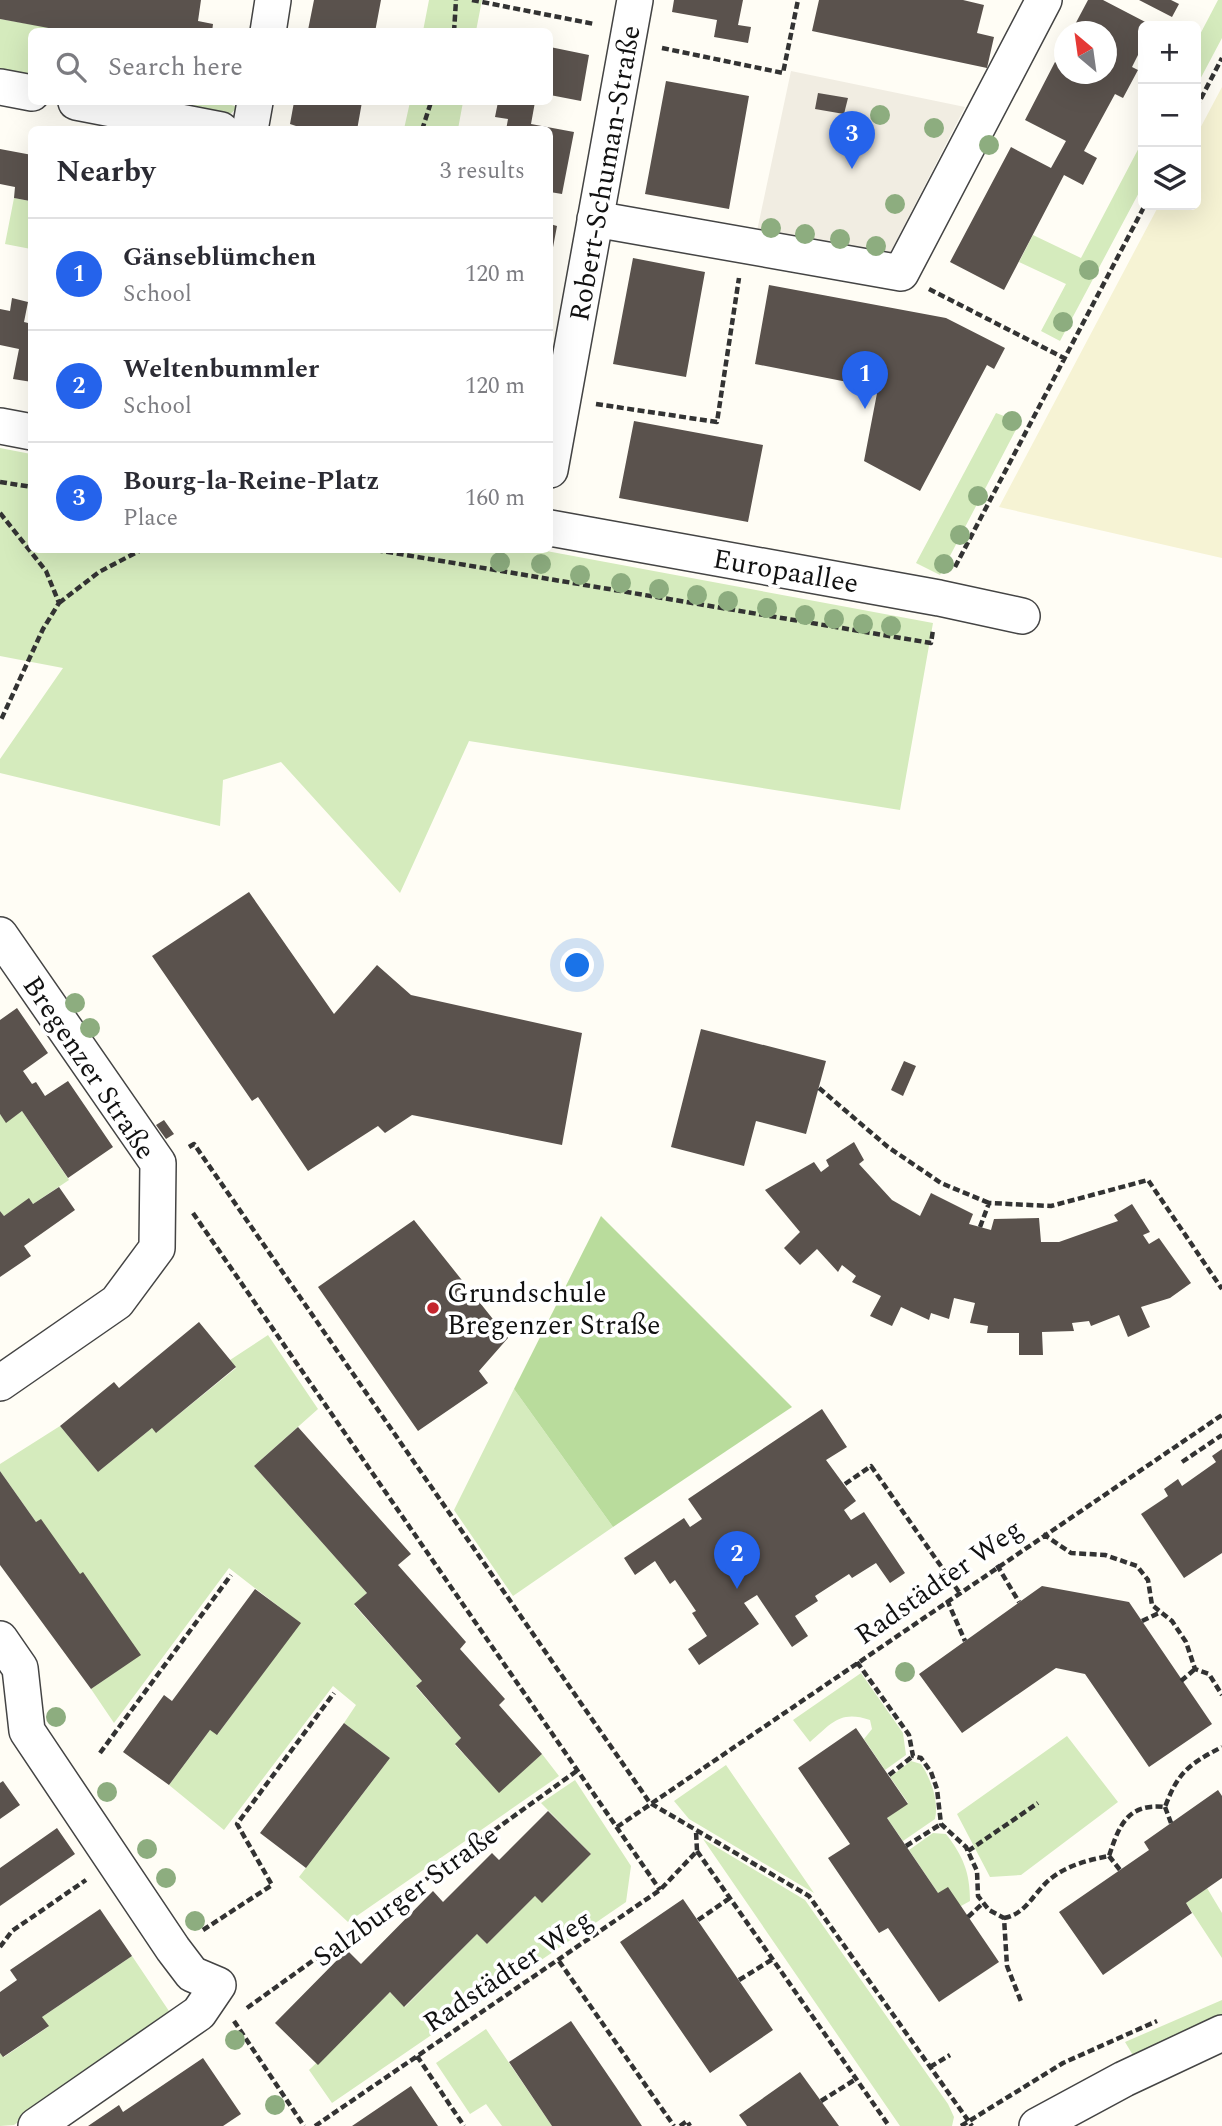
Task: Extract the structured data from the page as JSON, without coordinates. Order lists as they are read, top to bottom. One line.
{"streets":{"street":["Robert-Schuman-Straße","Europaallee","Bregenzer Straße"],"path":["Radstädter Weg","Salzburger Straße"]},"places":["Grundschule Bregenzer Straße"],"north":"top left","page":{"map_buttons":["+","−"],"search":"Search here","pins":["3","1","2"],"heading":["Nearby","3 results"],"list":[{"mark":"1","name":"Gänseblümchen","note":"School","value":"120 m"},{"mark":"2","name":"Weltenbummler","note":"School","value":"120 m"},{"mark":"3","name":"Bourg-la-Reine-Platz","note":"Place","value":"160 m"}]}}
